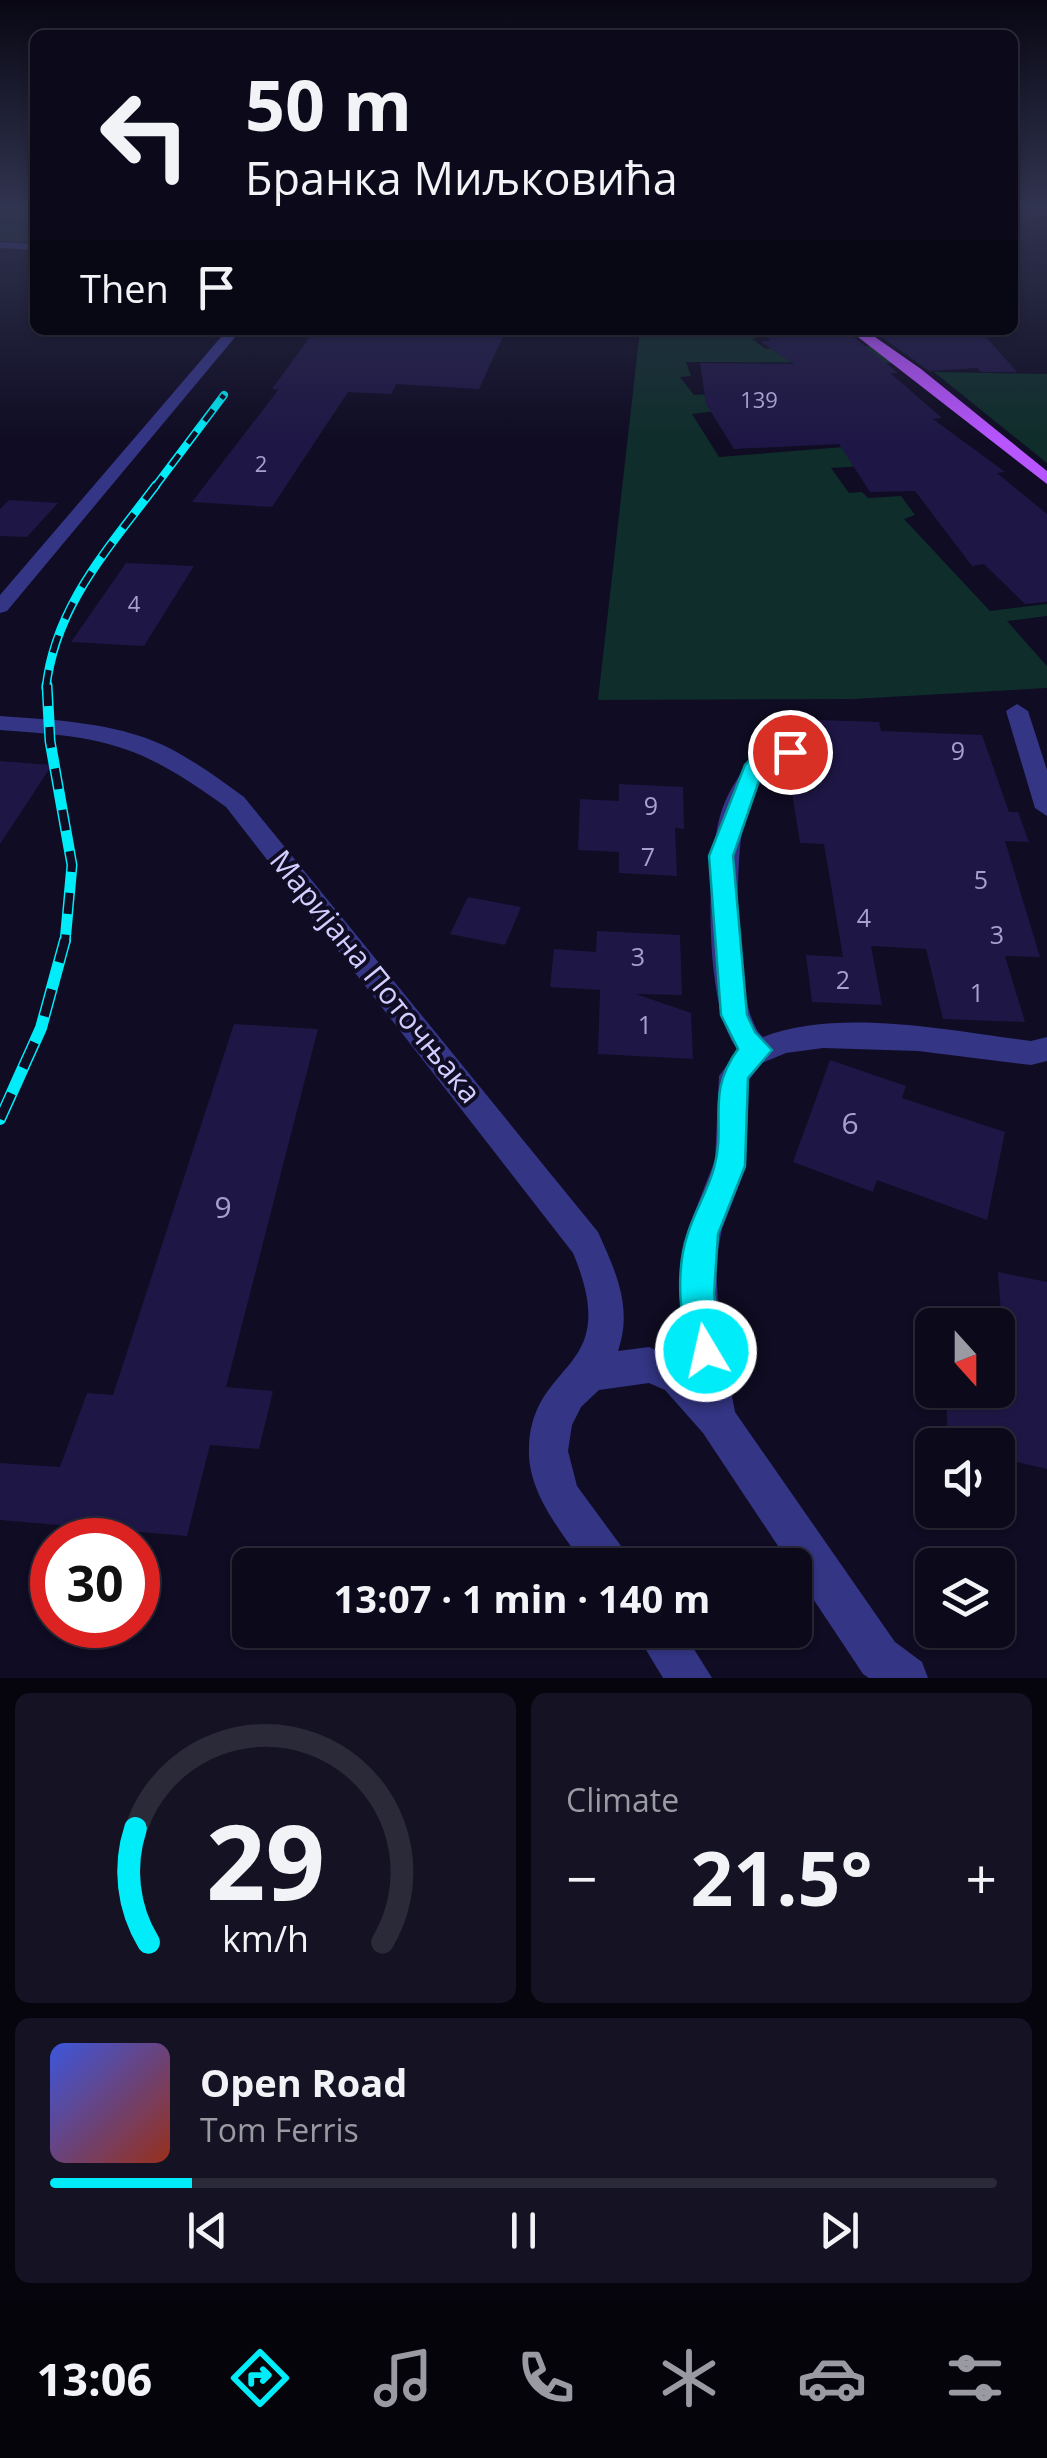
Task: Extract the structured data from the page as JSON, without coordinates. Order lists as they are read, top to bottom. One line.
{"streets":{"street":["Маријана Поточњака"]},"house_numbers":["139","2","4","9","9","7","5","4","3","3","2","1","1","6","9"],"north":"bottom","page":{"turn":["50 m","Бранка Миљковића"],"then":"Then","limit":"30","trip":"13:07 · 1 min · 140 m","tile":"Climate","heat":["−","21.5°","+"],"song":["Open Road","Tom Ferris"],"tabs":"13:06","gauge":["29","km/h"]}}
